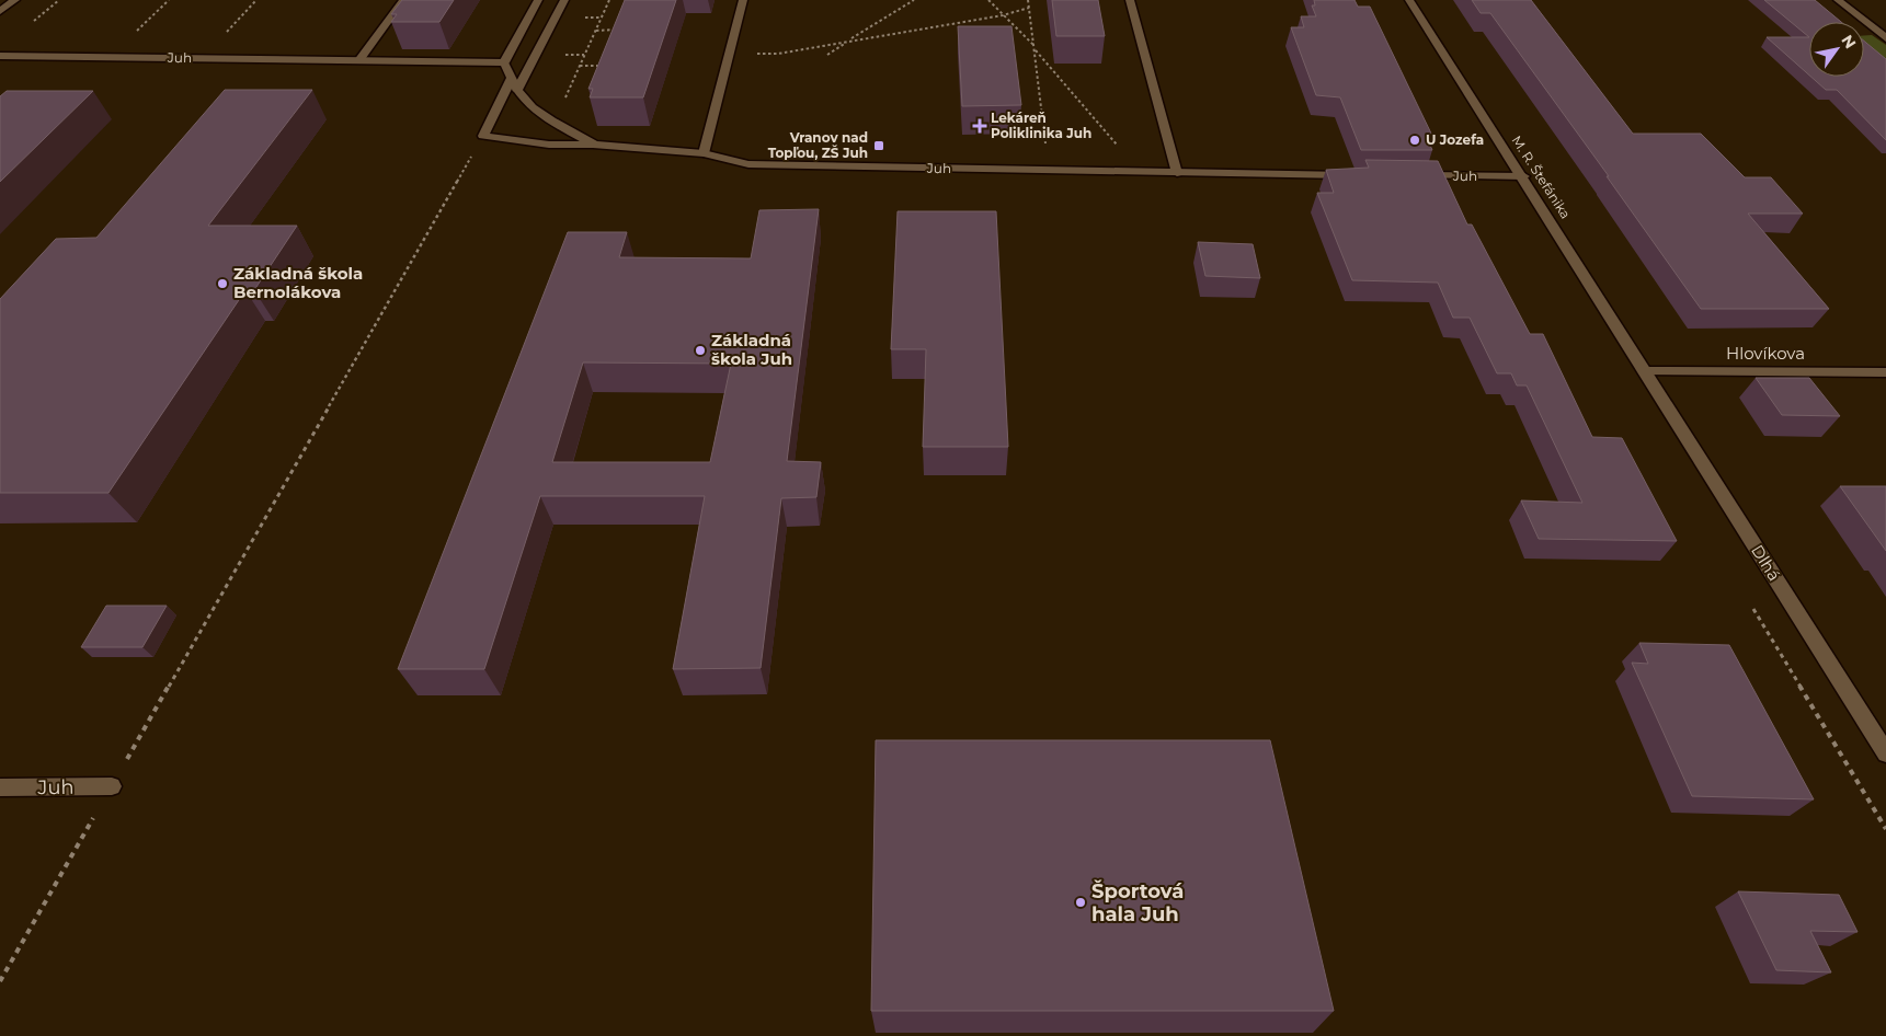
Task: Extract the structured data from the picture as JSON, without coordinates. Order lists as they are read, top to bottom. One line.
{"streets":{"street":["Juh","M. R. Štefánika","Hlovíkova","Dlhá"]},"crossings":[["Juh","M. R. Štefánika"],["M. R. Štefánika","Hlovíkova"],["M. R. Štefánika","Dlhá"],["Hlovíkova","Dlhá"]],"places":{"health":["Lekáreň Poliklinika Juh"],"other":["U Jozefa","Základná škola Bernolákova","Základná škola Juh","Športová hala Juh"],"transit":["Vranov nad Topľou, ZŠ Juh"]},"north":"top right"}
